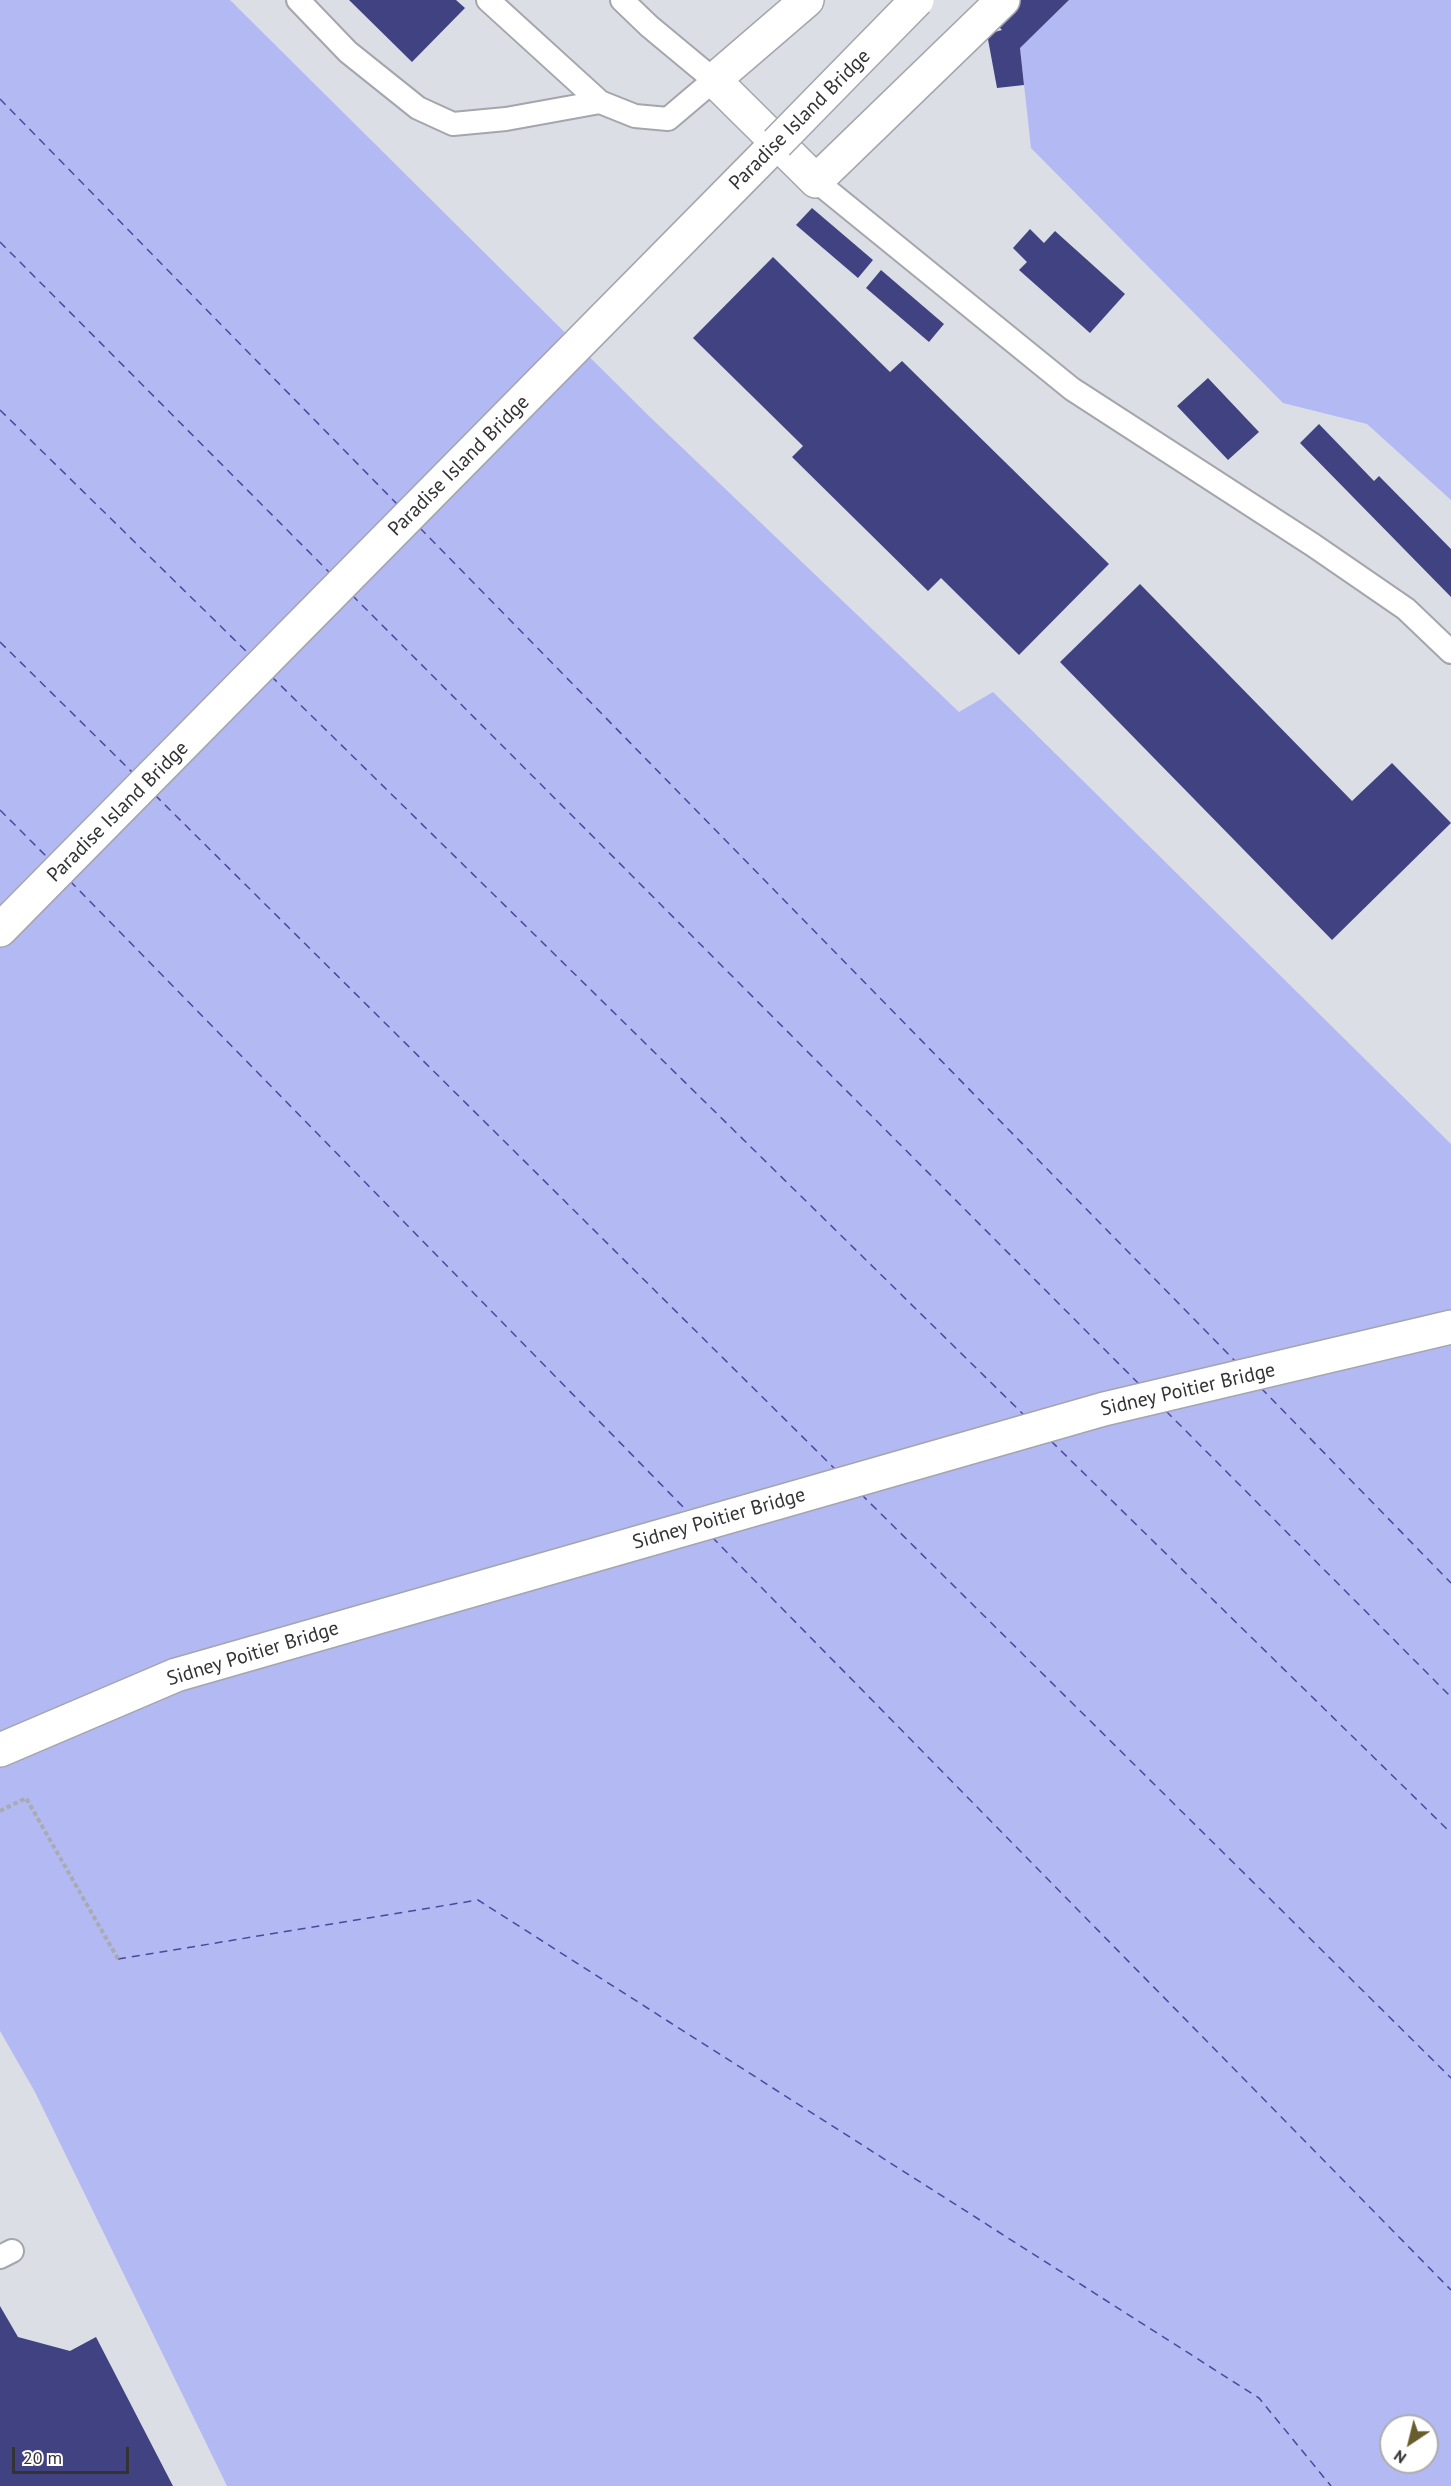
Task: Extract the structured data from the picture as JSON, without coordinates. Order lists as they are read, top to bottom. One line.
{"streets":{"main road":["Paradise Island Bridge","Sidney Poitier Bridge"]},"scale_bar":"20 m","north":"bottom left"}
